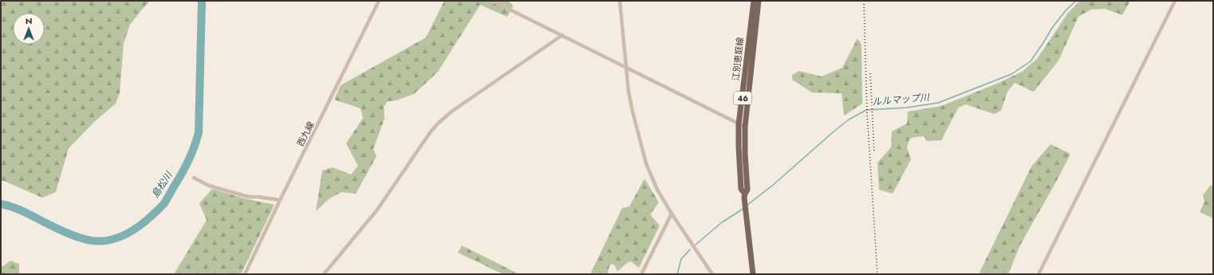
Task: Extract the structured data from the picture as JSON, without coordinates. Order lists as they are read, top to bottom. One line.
{"streets":{"main road":["江別恵庭線","46"],"street":["西九線"]},"water":["ルルマップ川","島松川"],"north":"top"}
